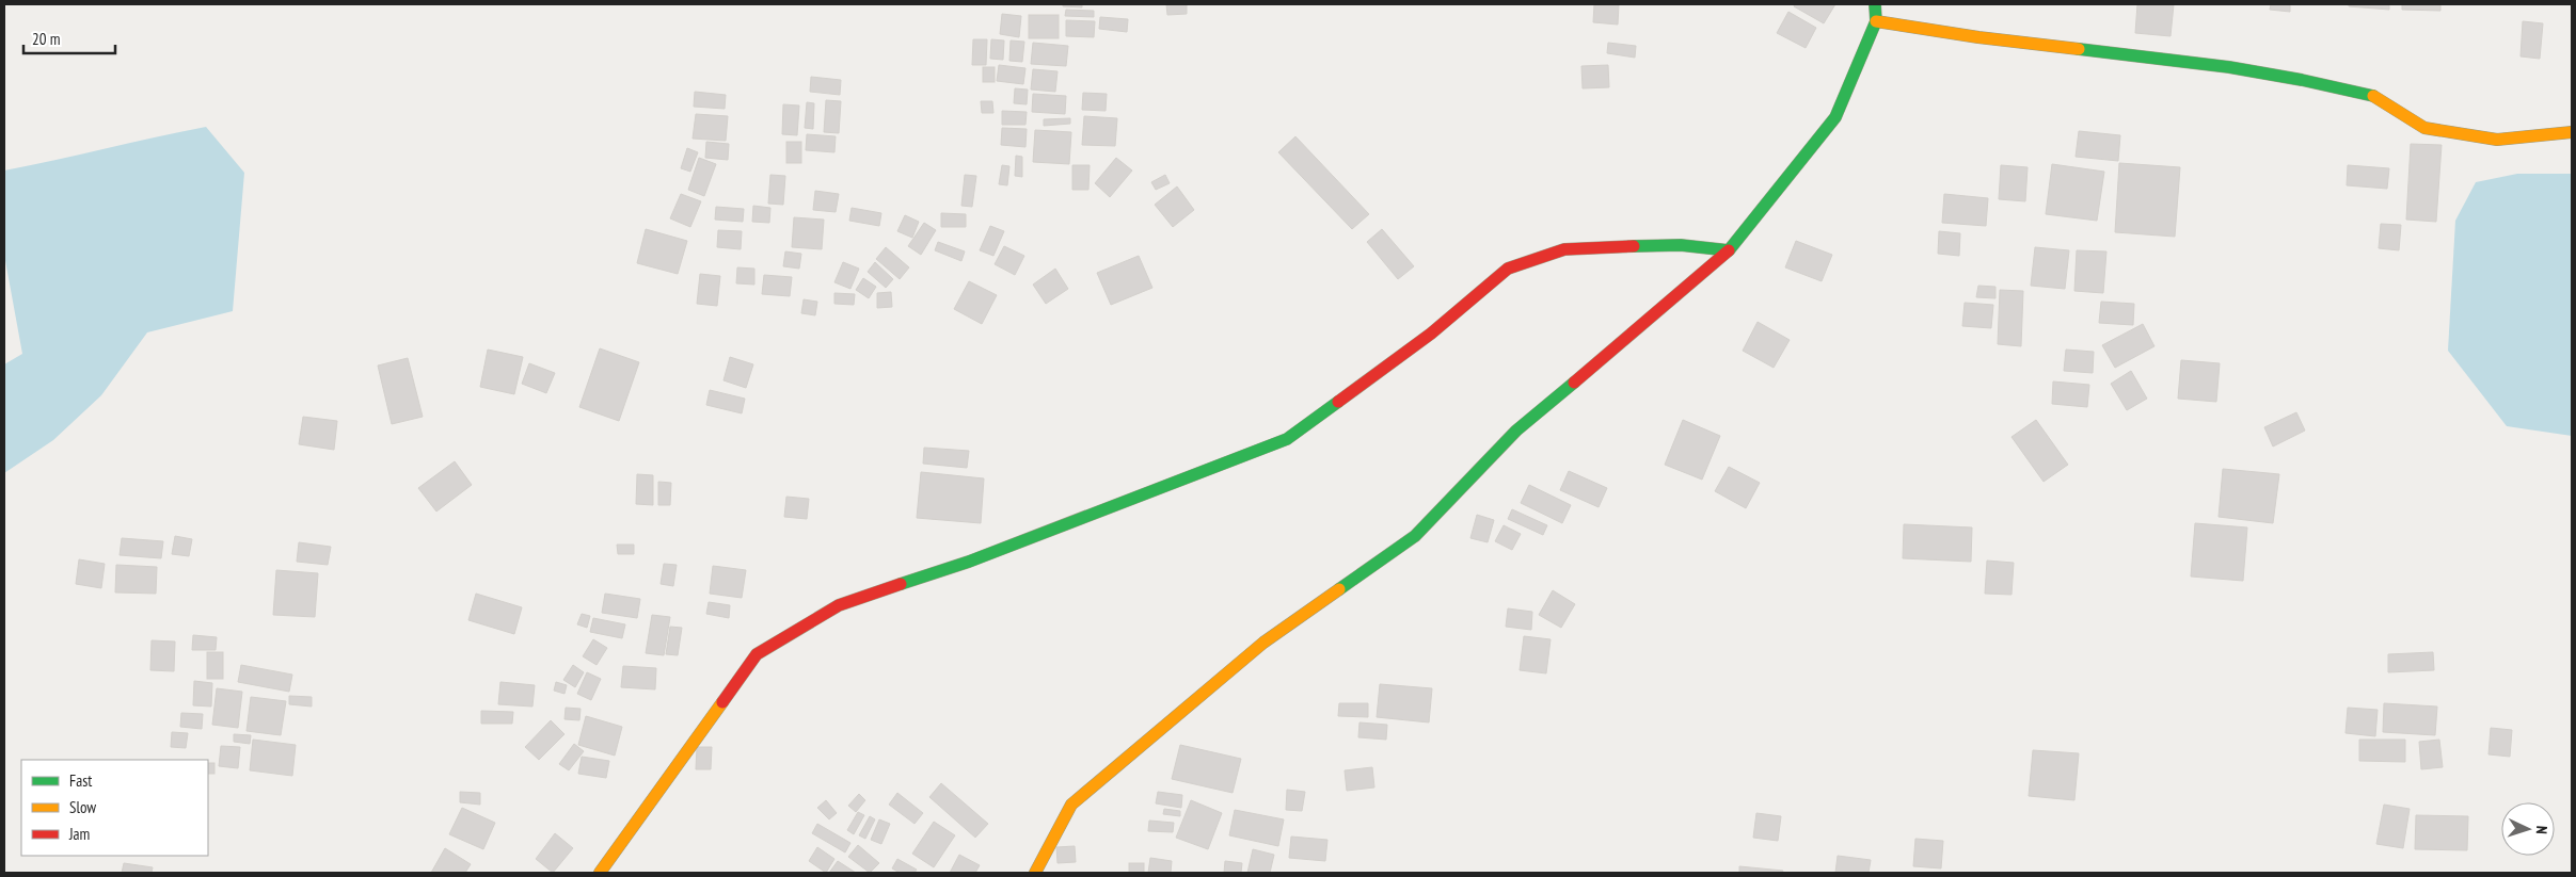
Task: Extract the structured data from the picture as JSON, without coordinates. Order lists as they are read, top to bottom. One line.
{"legend":["Fast","Slow","Jam"],"scale_bar":"20 m","north":"right"}
